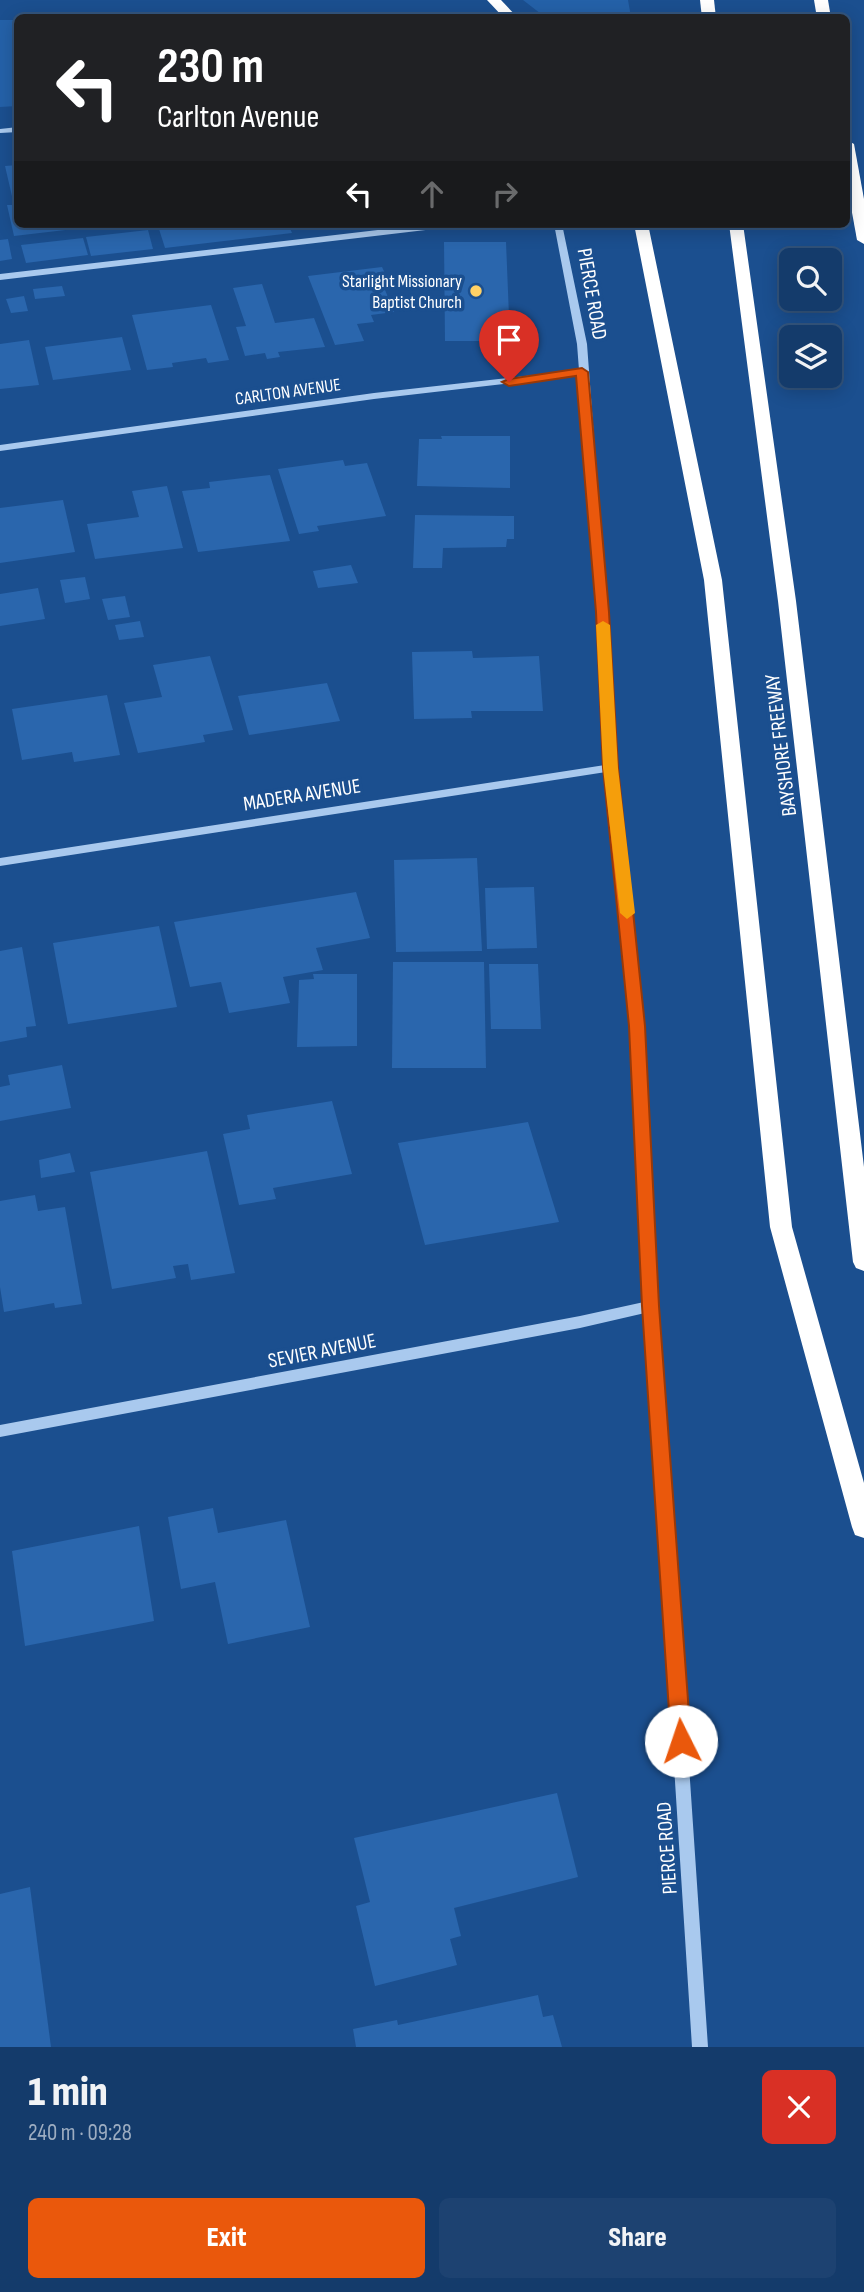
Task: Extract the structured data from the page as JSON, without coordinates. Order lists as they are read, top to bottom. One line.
{"streets":{"highway":["BAYSHORE FREEWAY"],"street":["PIERCE ROAD","CARLTON AVENUE","MADERA AVENUE","SEVIER AVENUE"]},"crossings":[["PIERCE ROAD","CARLTON AVENUE"],["PIERCE ROAD","MADERA AVENUE"],["PIERCE ROAD","SEVIER AVENUE"]],"places":["Starlight Missionary Baptist Church"],"page":{"turn":["230 m","Carlton Avenue"],"heading":["1 min","240 m · 09:28"],"buttons":["Exit","Share"]}}
